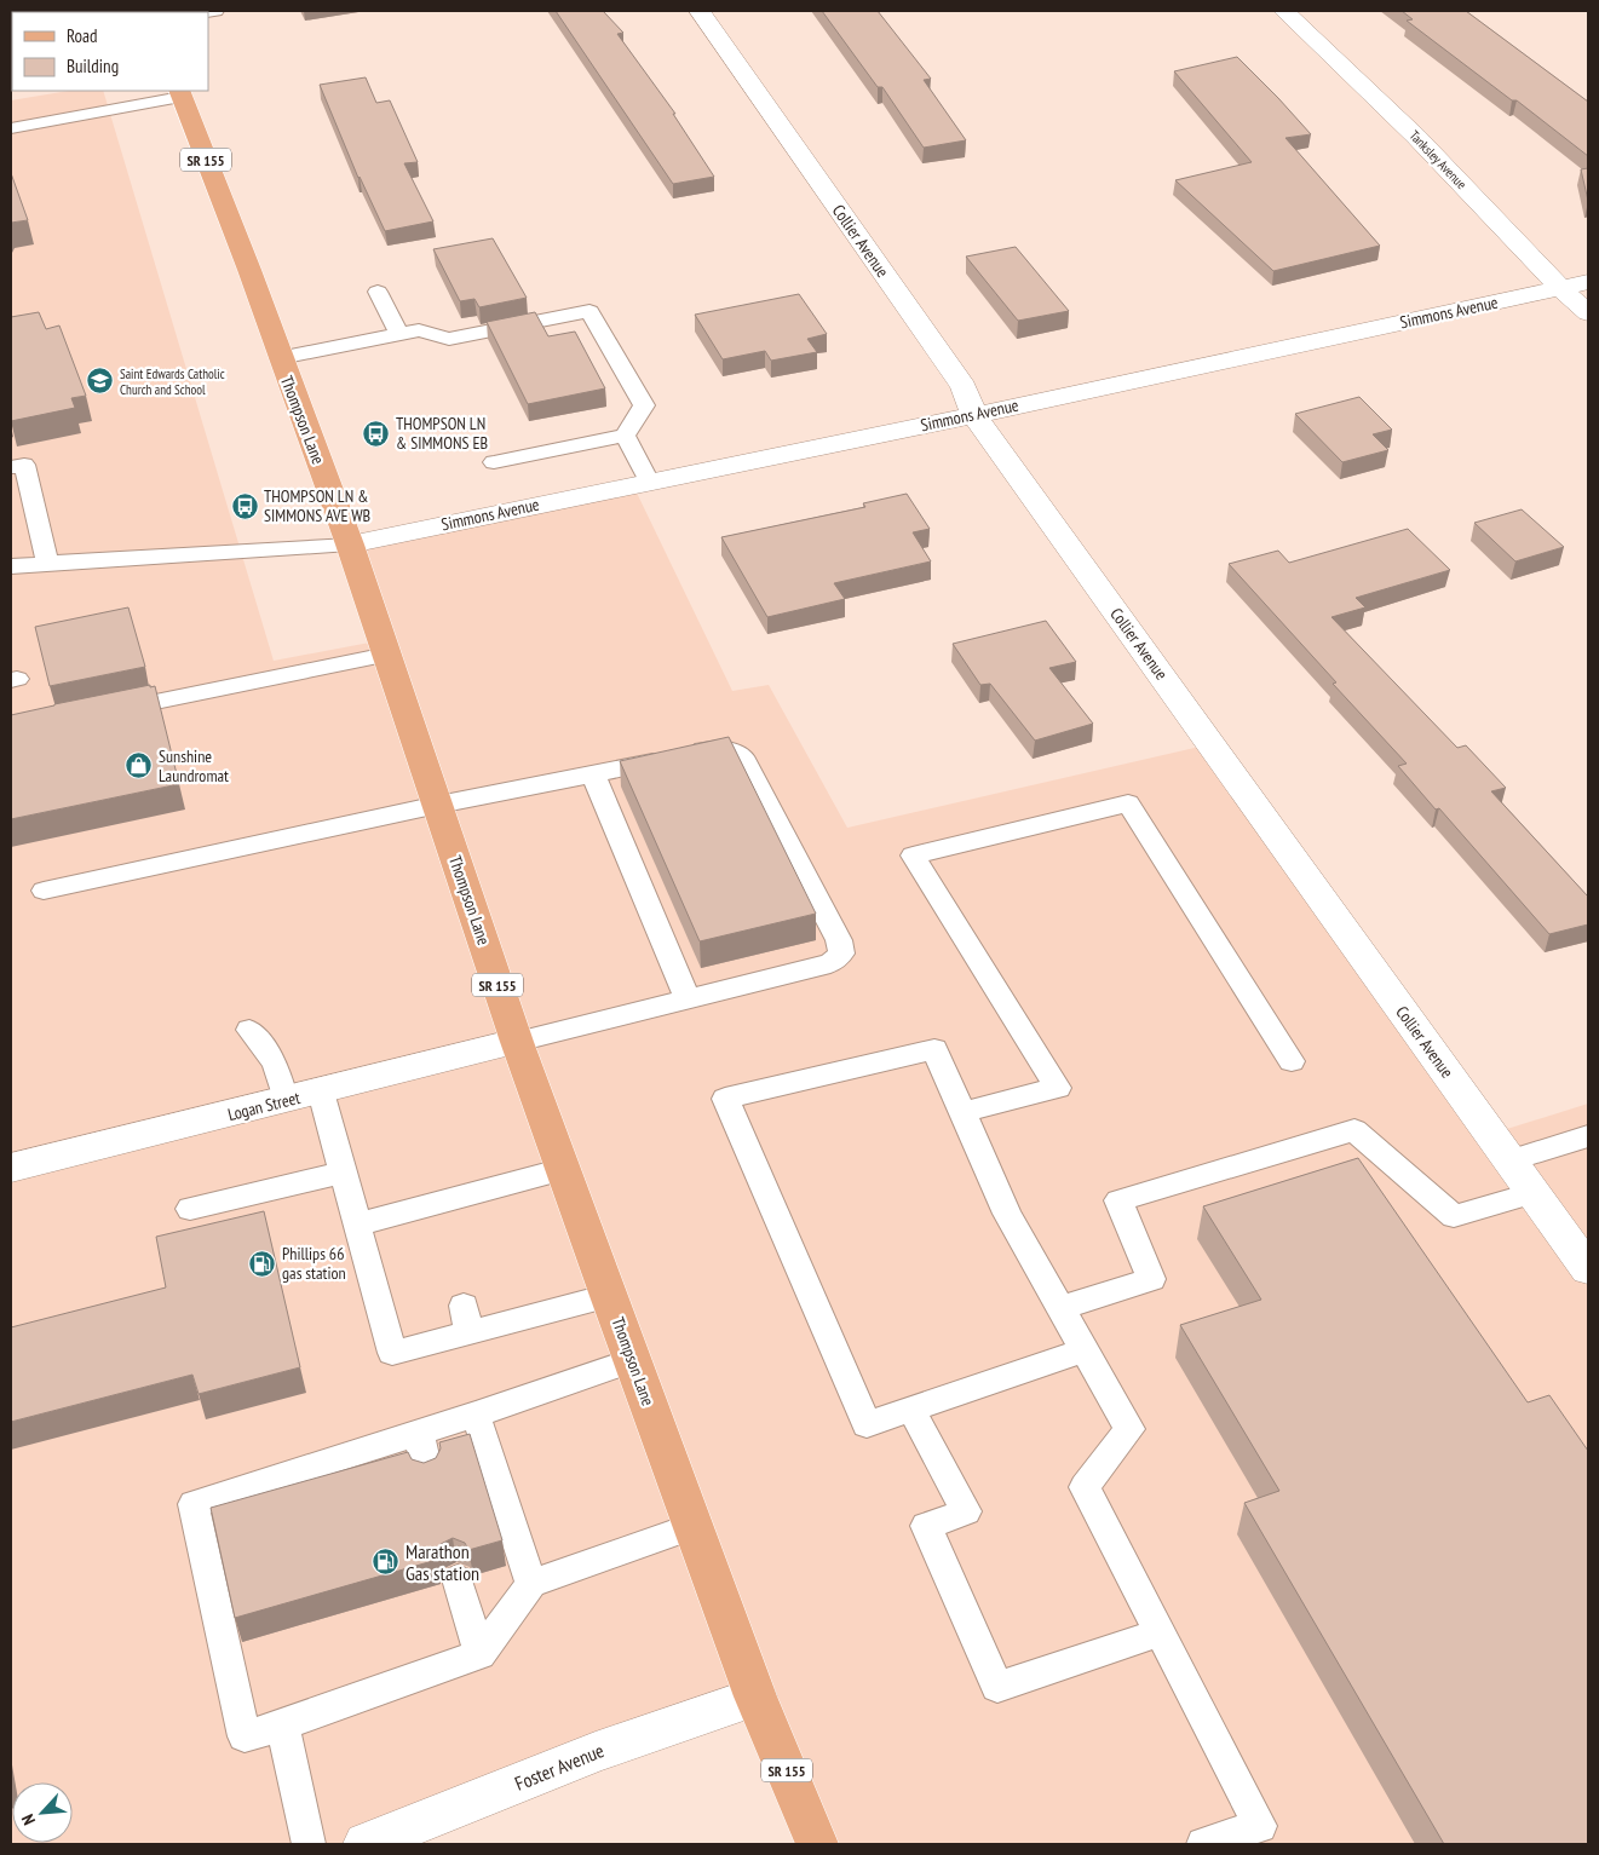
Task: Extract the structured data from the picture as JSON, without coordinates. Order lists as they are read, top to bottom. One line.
{"streets":{"main road":["SR 155","Thompson Lane"],"street":["Tanksley Avenue","Collier Avenue","Simmons Avenue","Logan Street","Foster Avenue"]},"crossings":[["Tanksley Avenue","Simmons Avenue"],["Collier Avenue","Simmons Avenue"],["Simmons Avenue","Thompson Lane"],["Thompson Lane","Logan Street"],["Thompson Lane","Foster Avenue"]],"places":{"school or university":["Saint Edwards Catholic Church and School"],"bus stop":["THOMPSON LN & SIMMONS EB","THOMPSON LN & SIMMONS AVE WB"],"shop":["Sunshine Laundromat"],"fuel station":["Phillips 66 gas station","Marathon Gas station"]},"legend":["Road","Building"],"north":"bottom left"}
